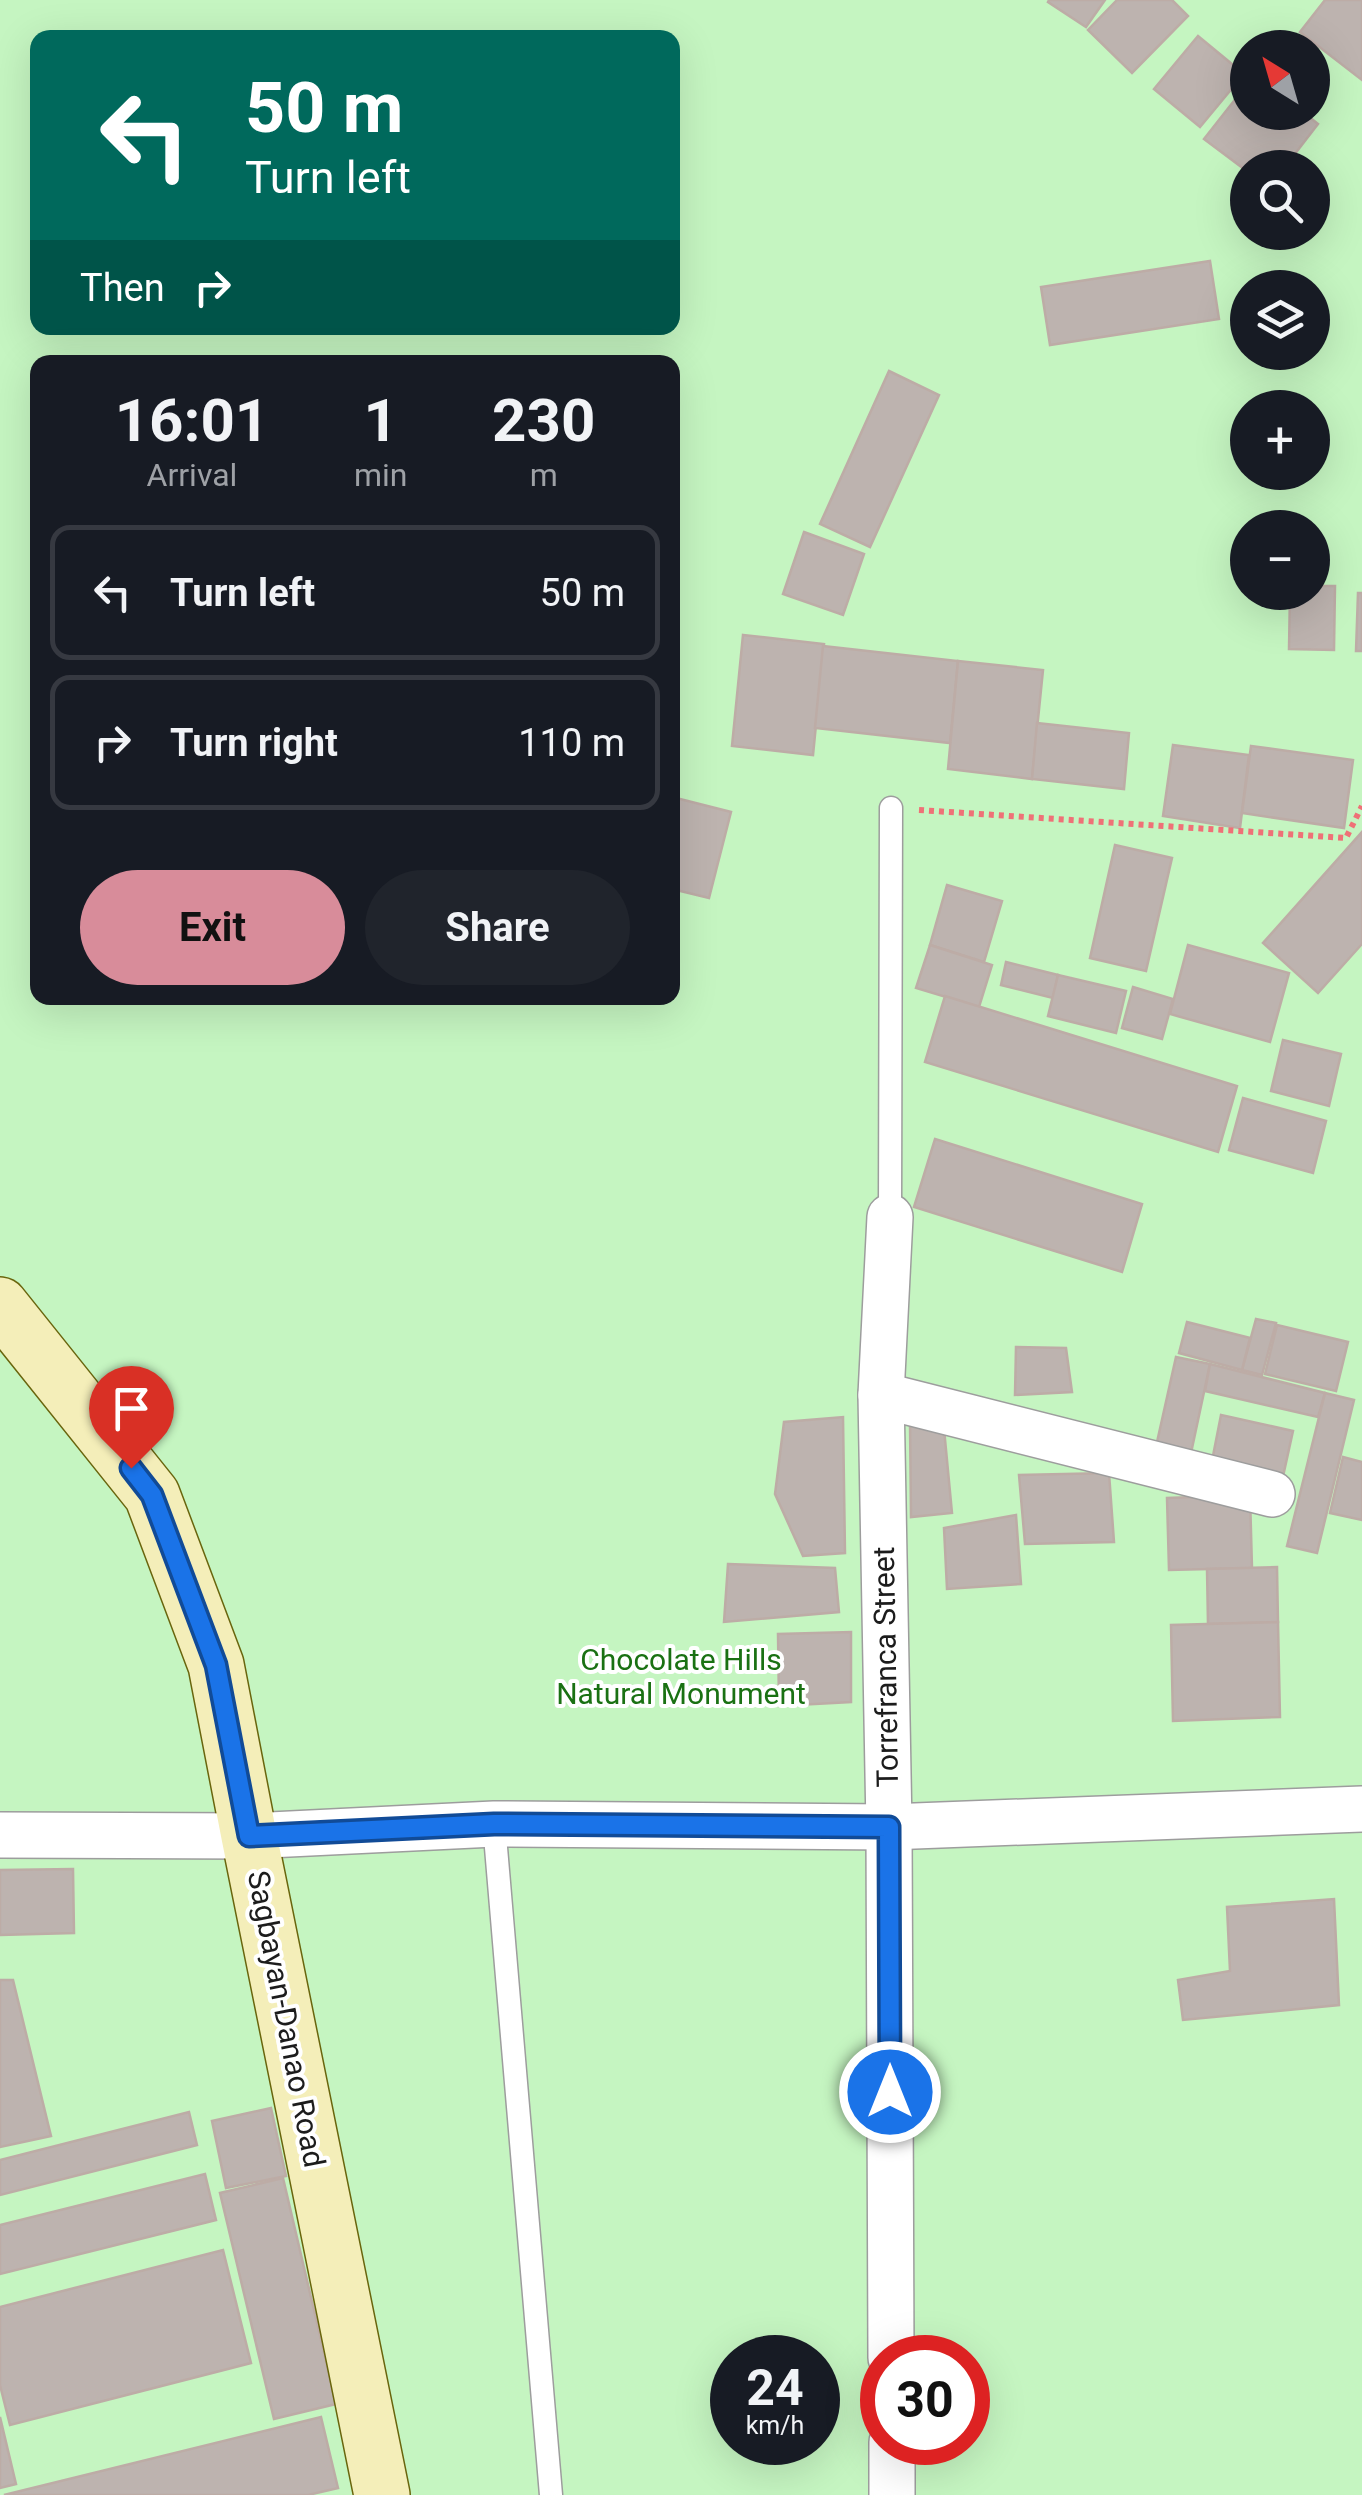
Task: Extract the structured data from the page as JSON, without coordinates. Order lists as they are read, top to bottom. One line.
{"streets":{"main road":["Sagbayan-Danao Road"],"street":["Torrefranca Street"]},"parks":["Chocolate Hills Natural Monument"],"north":"top left","page":{"map_buttons":["+","−"],"turn":["50 m","Turn left"],"then":"Then","eta":["16:01","Arrival","1","min","230","m"],"list":[{"name":"Turn left","value":"50 m"},{"name":"Turn right","value":"110 m"}],"buttons":["Exit","Share"],"speed":"24 km/h","limit":"30"}}
